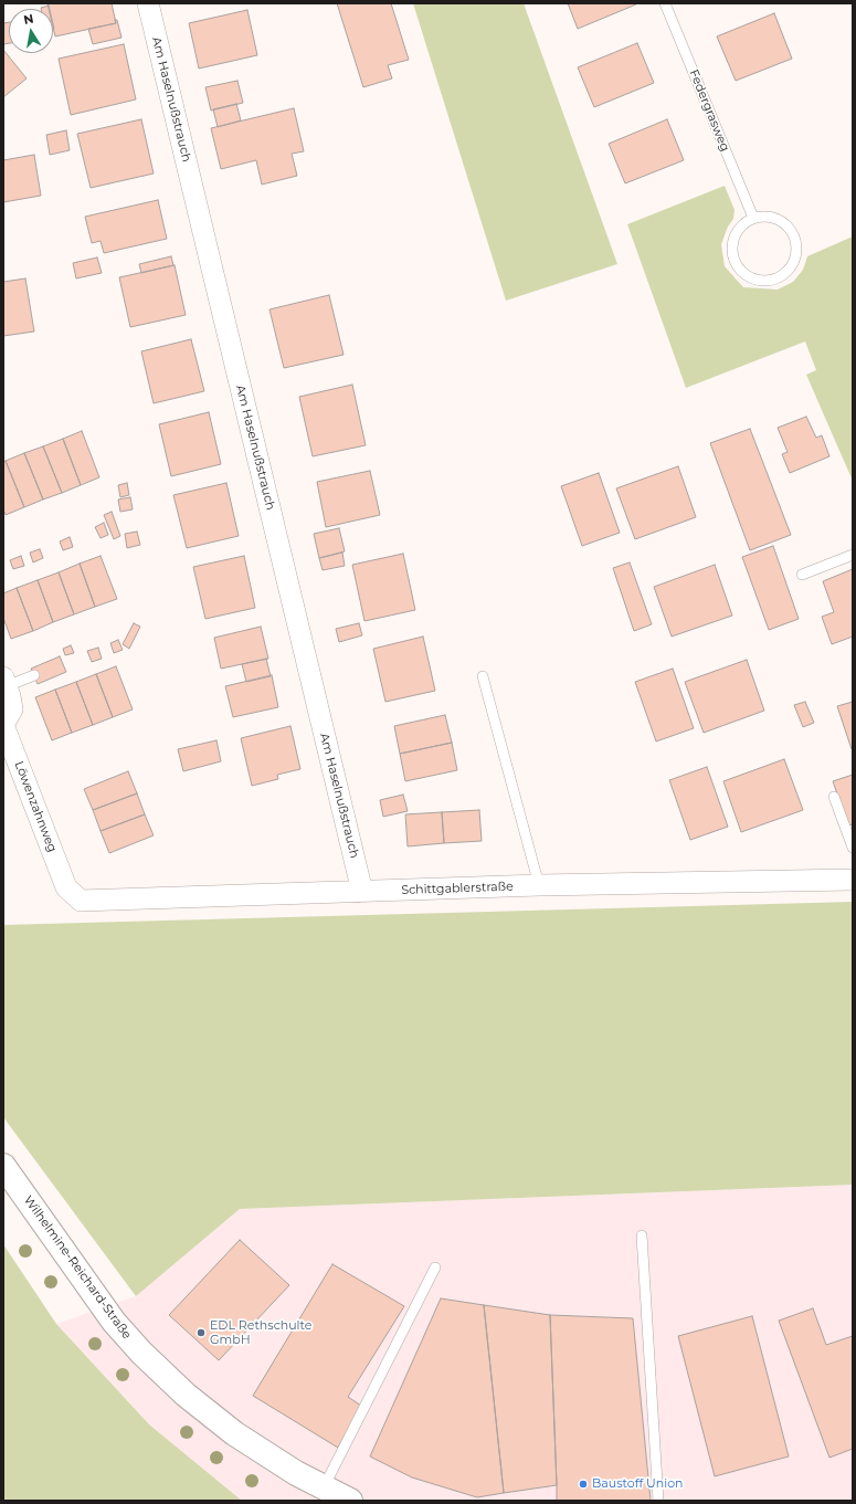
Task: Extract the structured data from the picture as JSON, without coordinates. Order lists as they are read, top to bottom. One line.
{"streets":{"street":["Am Haselnußstrauch","Löwenzahnweg","Schittgablerstraße","Wilhelmine-Reichard-Straße"],"lane":["Federgrasweg"]},"crossings":[["Am Haselnußstrauch","Schittgablerstraße"],["Löwenzahnweg","Schittgablerstraße"]],"places":["EDL Rethschulte GmbH","Baustoff Union"],"north":"top"}
